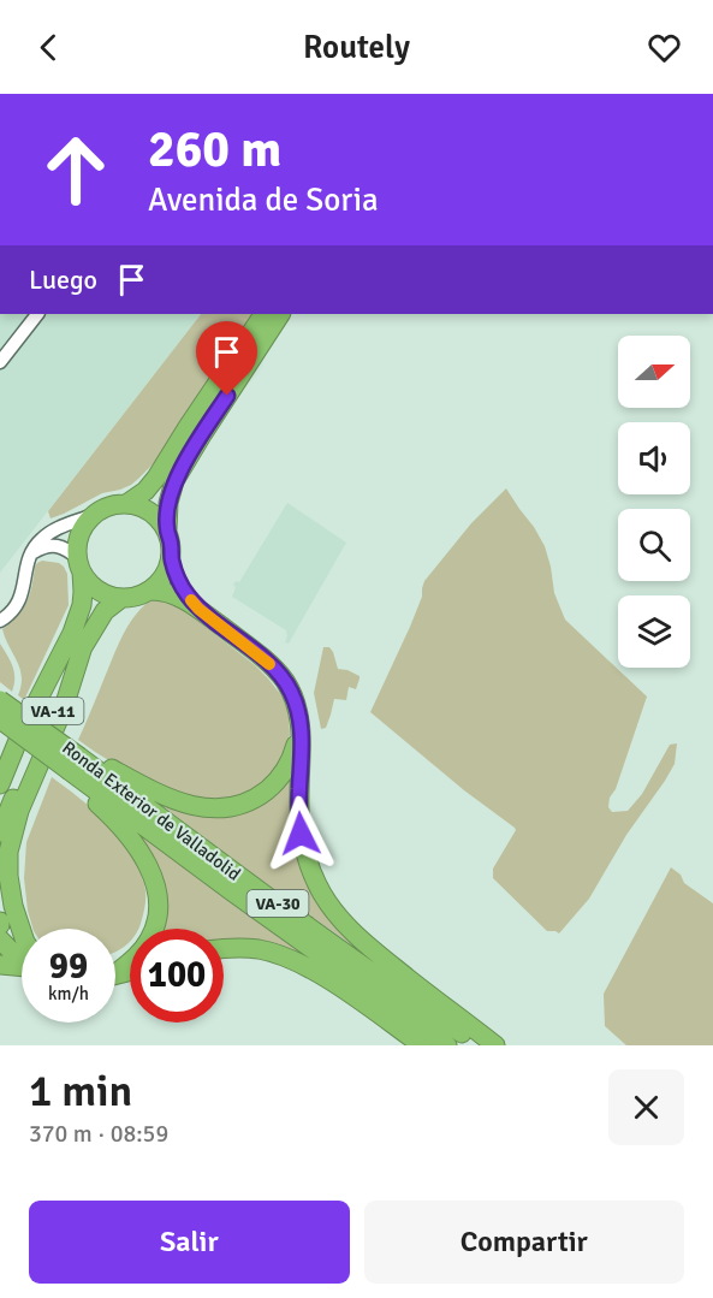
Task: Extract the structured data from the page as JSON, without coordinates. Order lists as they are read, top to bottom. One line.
{"streets":{"highway":["VA-11","Ronda Exterior de Valladolid","VA-30"]},"north":"right","page":{"header":"Routely","turn":["260 m","Avenida de Soria"],"then":"Luego","speed":"99 km/h","limit":"100","heading":["1 min","370 m · 08:59"],"buttons":["Salir","Compartir"]}}
